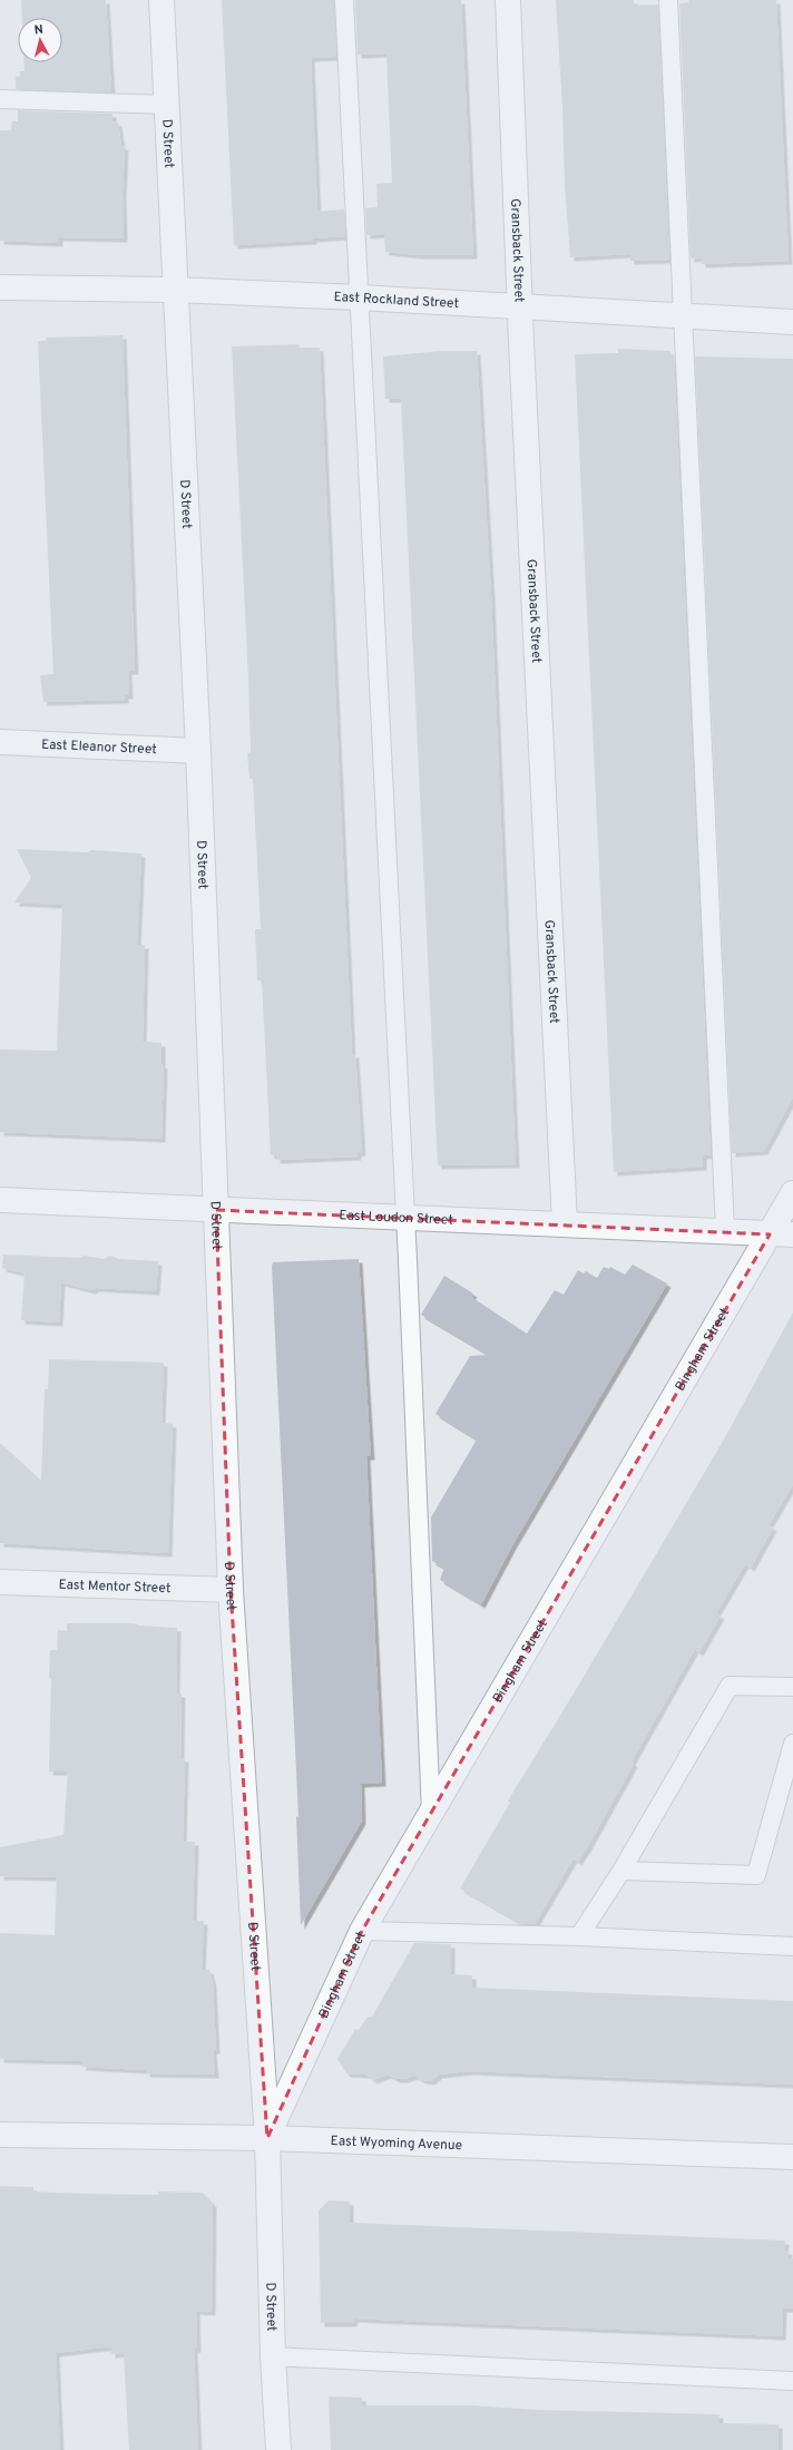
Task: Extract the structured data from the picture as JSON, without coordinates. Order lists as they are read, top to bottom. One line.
{"streets":{"street":["D Street","Gransback Street","East Rockland Street","East Eleanor Street","East Loudon Street","Bingham Street","East Mentor Street","East Wyoming Avenue"]},"crossings":[["D Street","East Rockland Street"],["D Street","East Eleanor Street"],["D Street","East Loudon Street"],["D Street","Bingham Street"],["D Street","East Mentor Street"],["D Street","East Wyoming Avenue"],["Gransback Street","East Rockland Street"],["Gransback Street","East Loudon Street"],["East Loudon Street","Bingham Street"],["Bingham Street","East Wyoming Avenue"]],"north":"top"}
